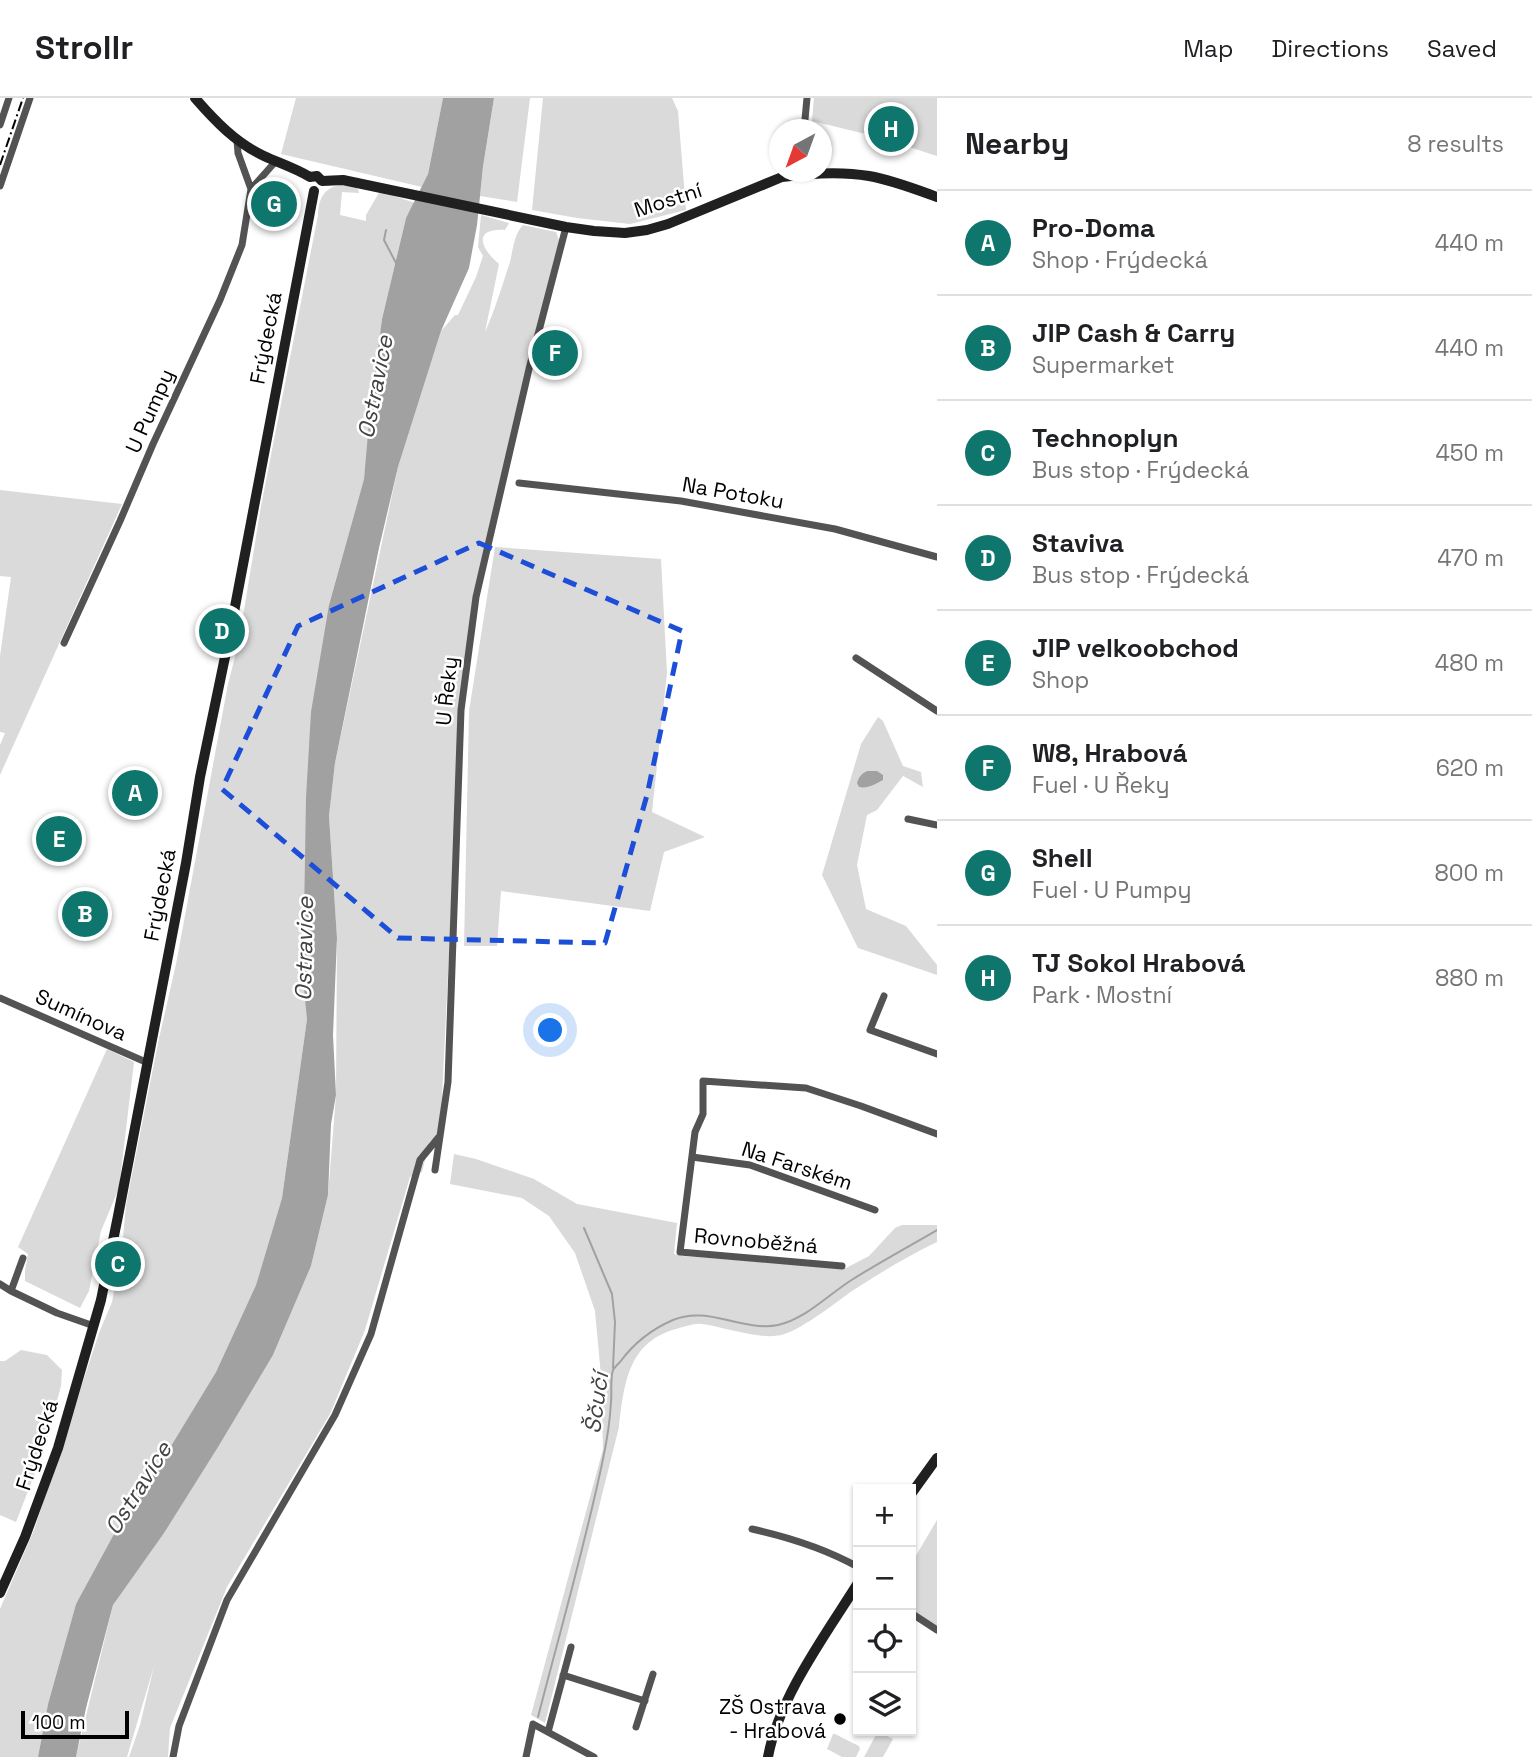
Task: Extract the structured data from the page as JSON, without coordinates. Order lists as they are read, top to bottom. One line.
{"streets":{"main road":["Mostní","Frýdecká"],"street":["U Pumpy","Na Potoku","U Řeky","Sumínova","Na Farském","Rovnoběžná"]},"crossings":[["Mostní","Frýdecká"],["Mostní","U Řeky"],["Frýdecká","Sumínova"],["Na Farském","Rovnoběžná"]],"water":["Ostravice","Ščučí"],"places":["ZŠ Ostrava - Hrabová"],"scale_bar":"100 m","north":"bottom left","page":{"header":"Strollr","nav":["Map","Directions","Saved"],"heading":["Nearby","8 results"],"pins":["H","G","F","D","A","E","B","C"],"list":[{"mark":"A","name":"Pro-Doma","note":"Shop · Frýdecká","value":"440 m"},{"mark":"B","name":"JIP Cash & Carry","note":"Supermarket","value":"440 m"},{"mark":"C","name":"Technoplyn","note":"Bus stop · Frýdecká","value":"450 m"},{"mark":"D","name":"Staviva","note":"Bus stop · Frýdecká","value":"470 m"},{"mark":"E","name":"JIP velkoobchod","note":"Shop","value":"480 m"},{"mark":"F","name":"W8, Hrabová","note":"Fuel · U Řeky","value":"620 m"},{"mark":"G","name":"Shell","note":"Fuel · U Pumpy","value":"800 m"},{"mark":"H","name":"TJ Sokol Hrabová","note":"Park · Mostní","value":"880 m"}],"map_buttons":["+","−"],"scale":"100 m"}}
